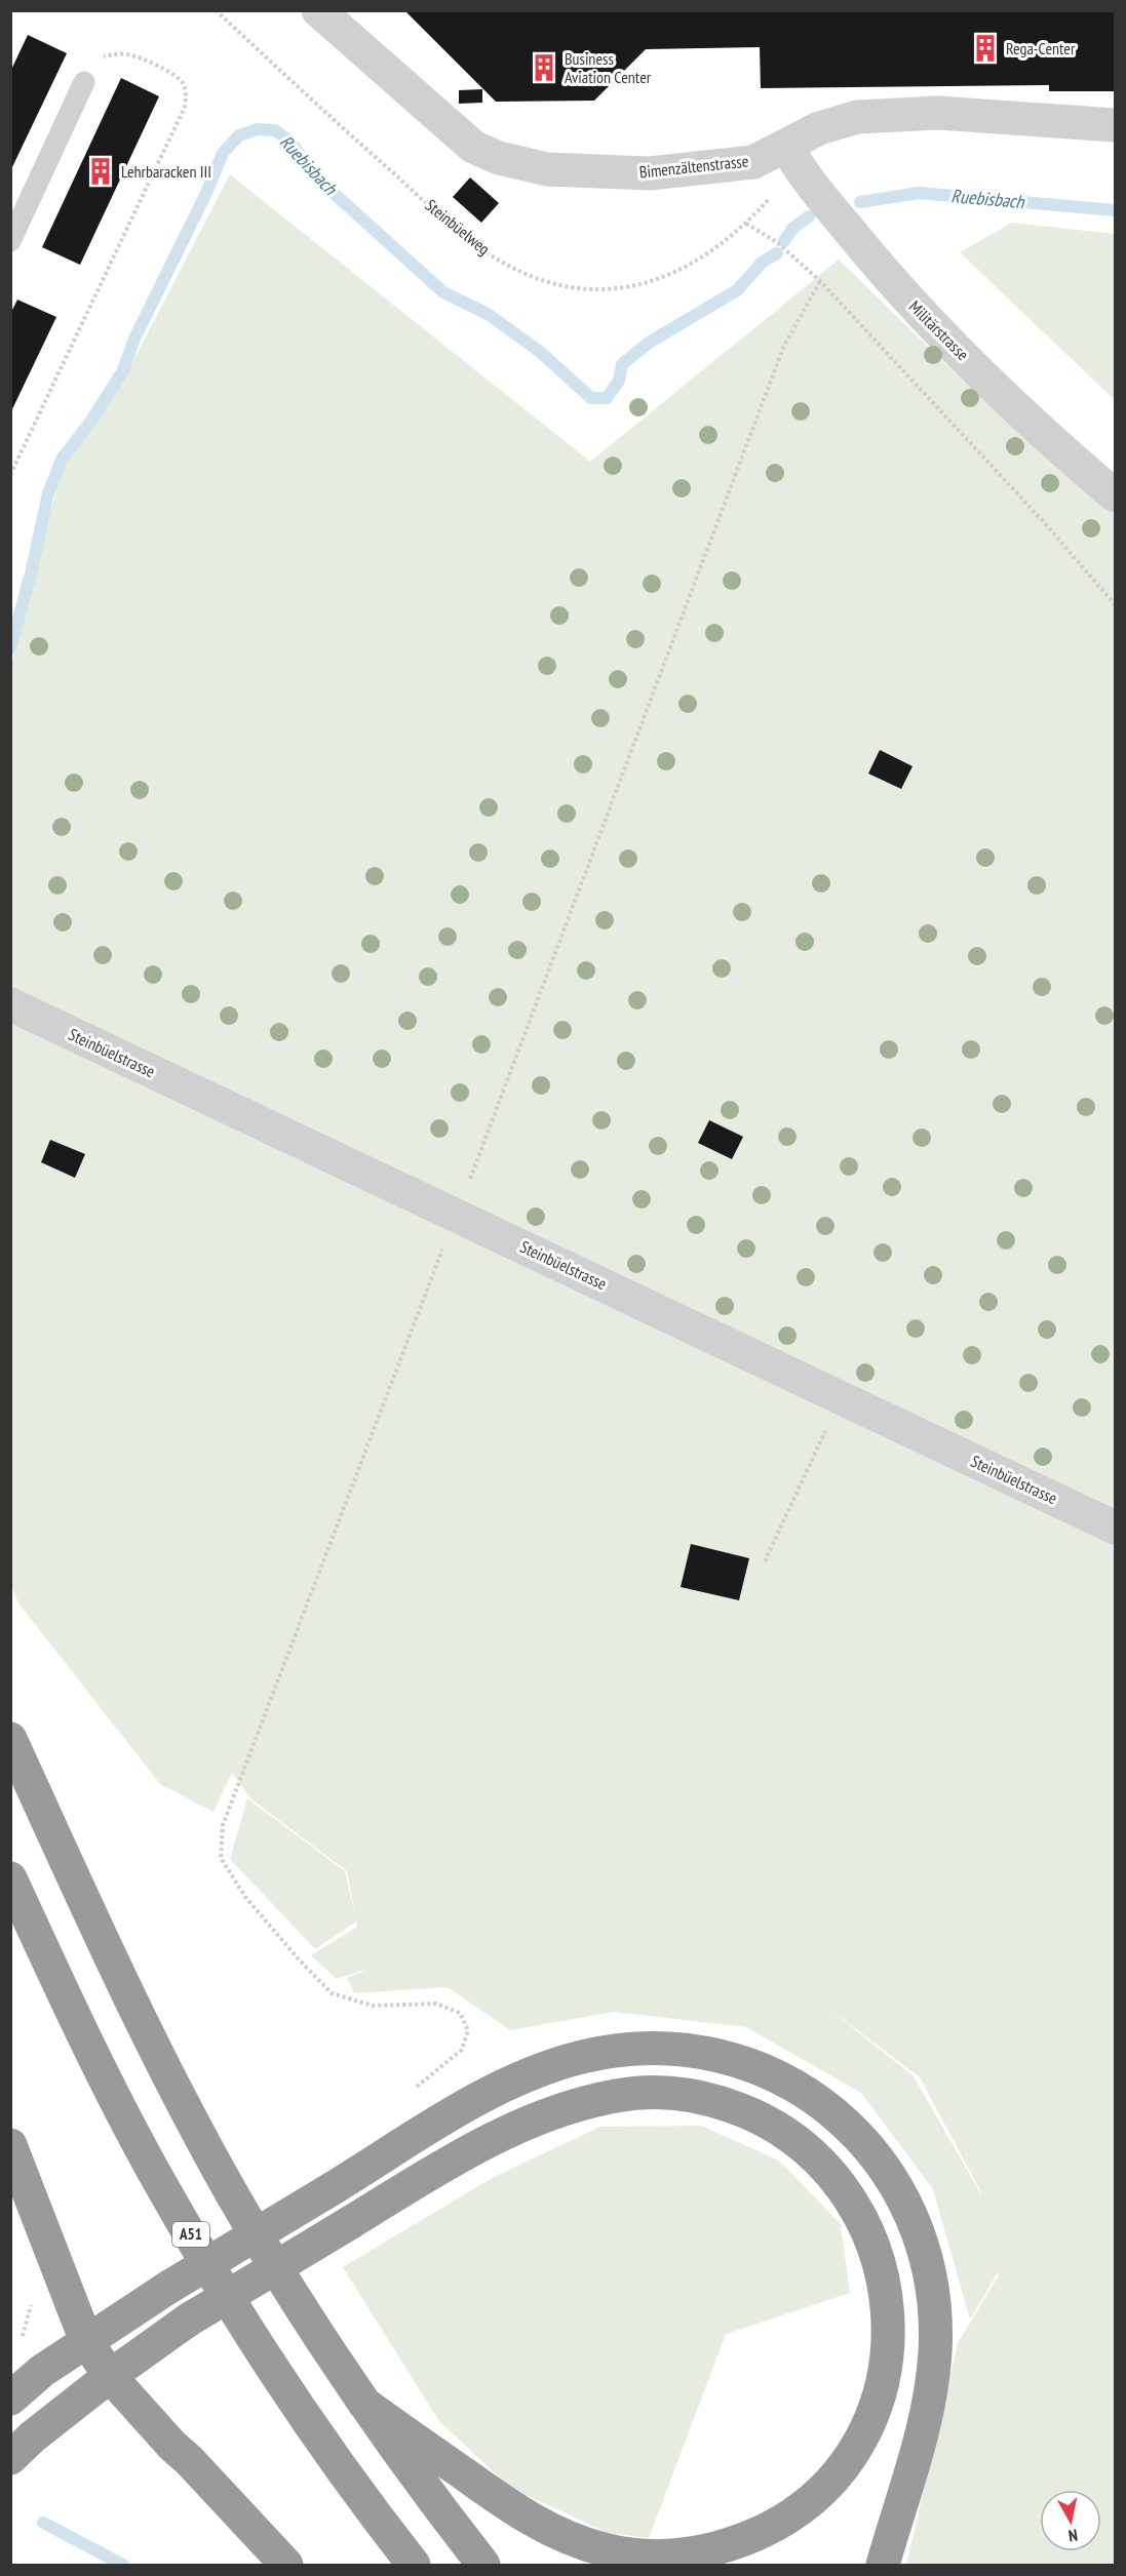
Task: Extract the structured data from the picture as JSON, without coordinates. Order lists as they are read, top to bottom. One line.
{"streets":{"highway":["A51"],"street":["Bimenzältenstrasse","Militärstrasse","Steinbüelstrasse"],"path":["Steinbüelweg"]},"crossings":[["Bimenzältenstrasse","Militärstrasse"]],"water":["Ruebisbach"],"places":{"building":["Rega-Center","Business Aviation Center","Lehrbaracken III"]},"north":"bottom"}
